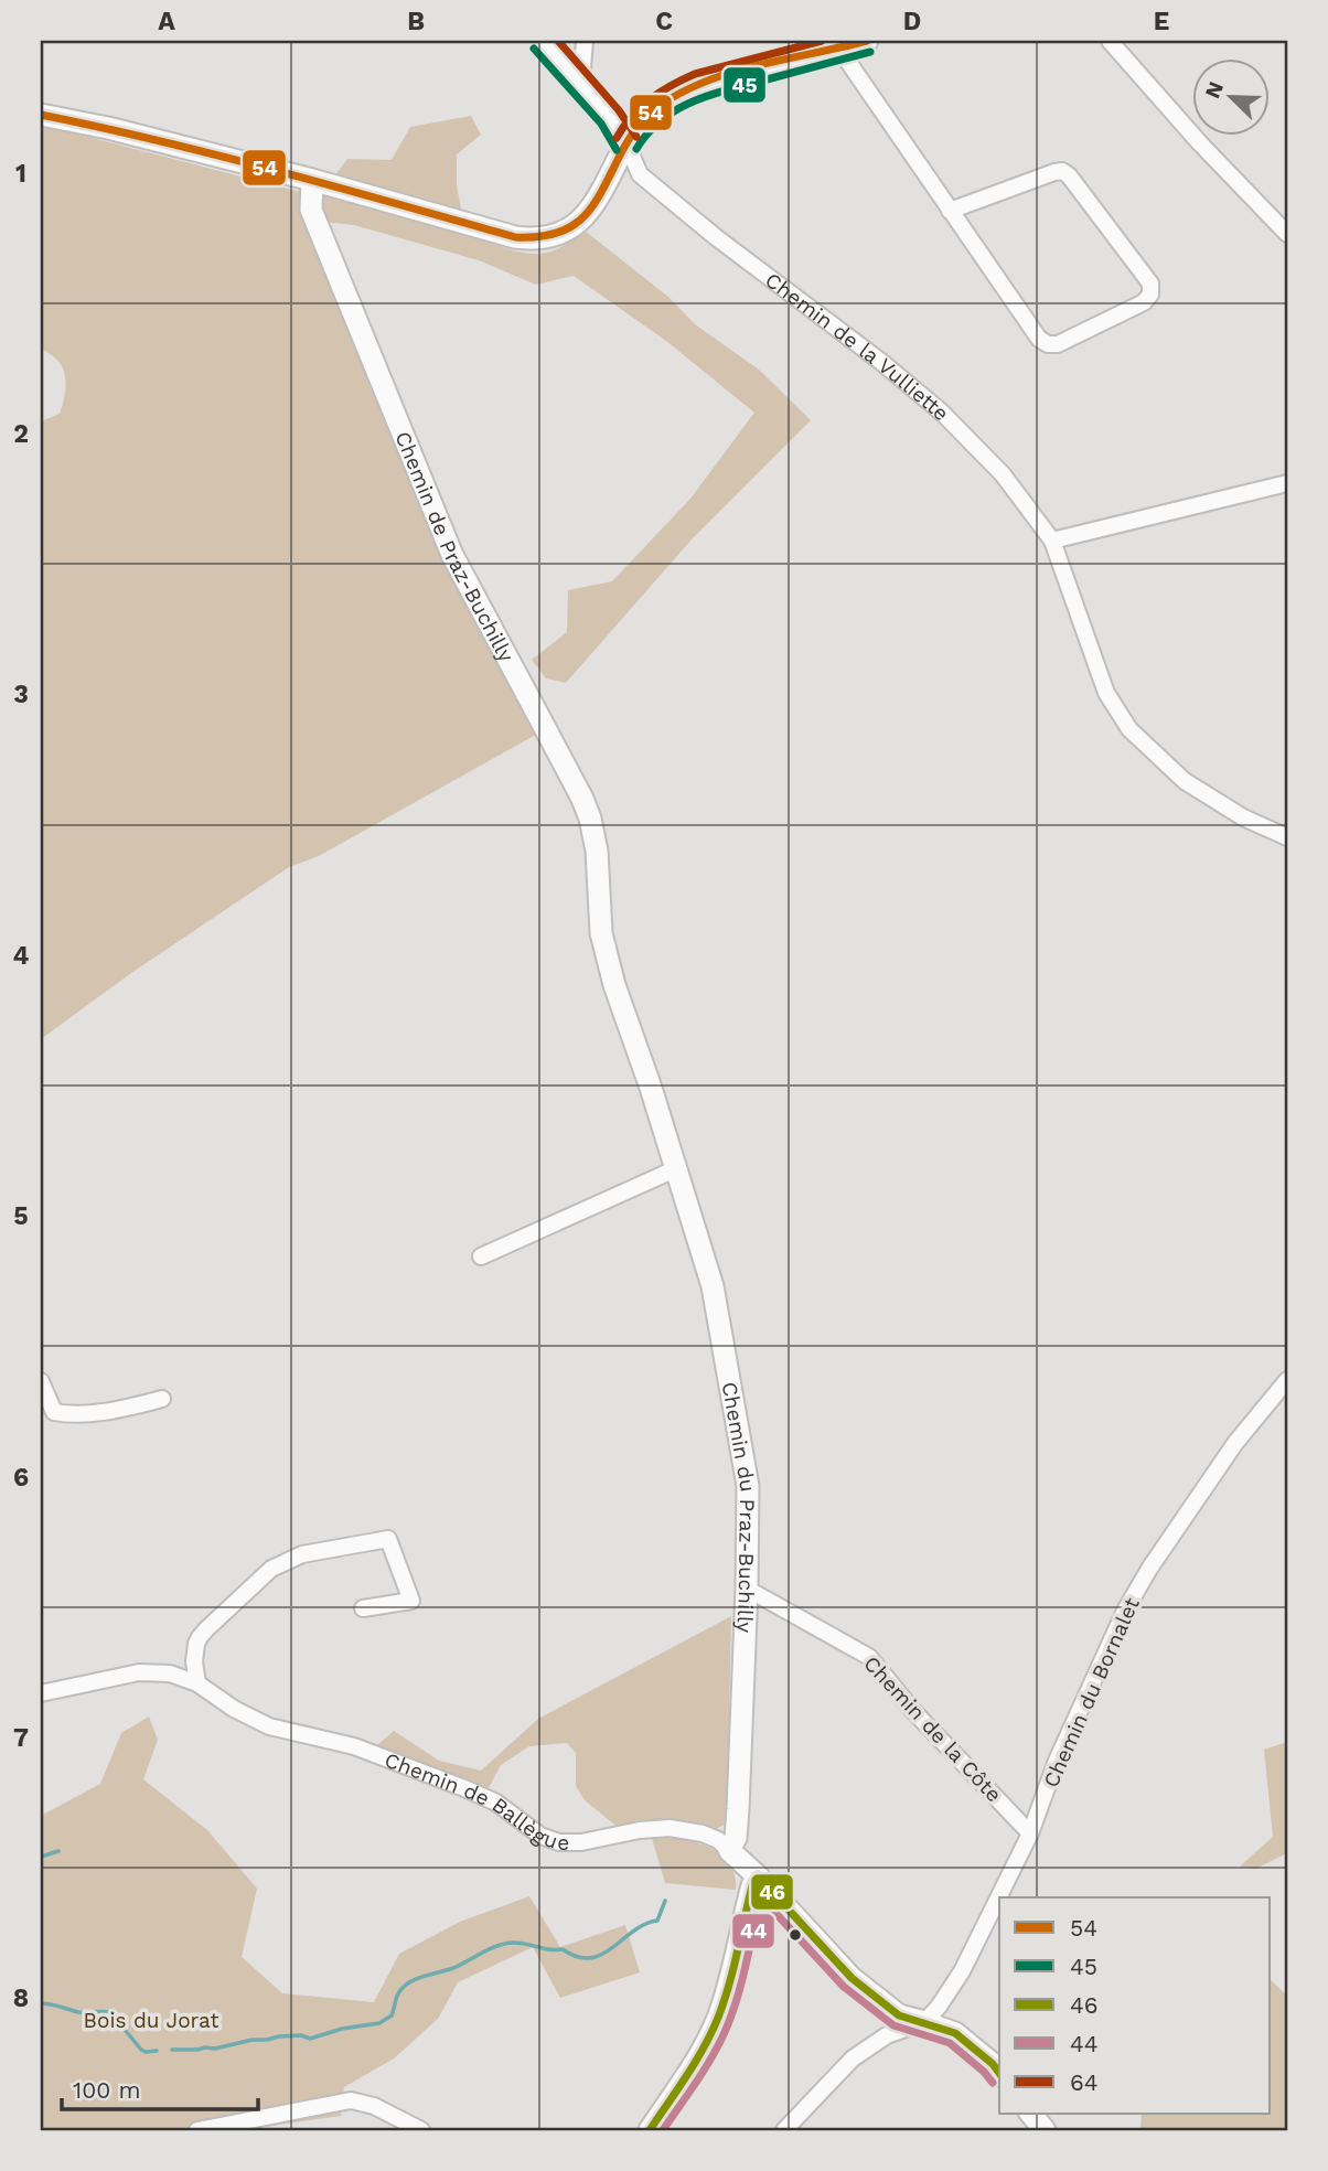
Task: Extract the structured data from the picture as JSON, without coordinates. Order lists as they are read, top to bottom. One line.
{"streets":{"street":["Chemin de la Vulliette","Chemin de Praz-Buchilly","Chemin du Praz-Buchilly","Chemin du Bornalet","Chemin de la Côte","Chemin de Ballègue"]},"crossings":[["Chemin de Praz-Buchilly","Chemin du Praz-Buchilly"],["Chemin du Praz-Buchilly","Chemin de la Côte"],["Chemin du Praz-Buchilly","Chemin de Ballègue"],["Chemin du Bornalet","Chemin de la Côte"],["Chemin du Bornalet","Chemin de Ballègue"]],"parks":["Bois du Jorat"],"lines":["transit line 54","transit line 64","transit line 45","transit line 46","transit line 44"],"legend":["54","45","46","44","64"],"scale_bar":"100 m","north":"top left","grid":{"columns":["A","B","C","D","E"],"rows":["1","2","3","4","5","6","7","8"]}}
